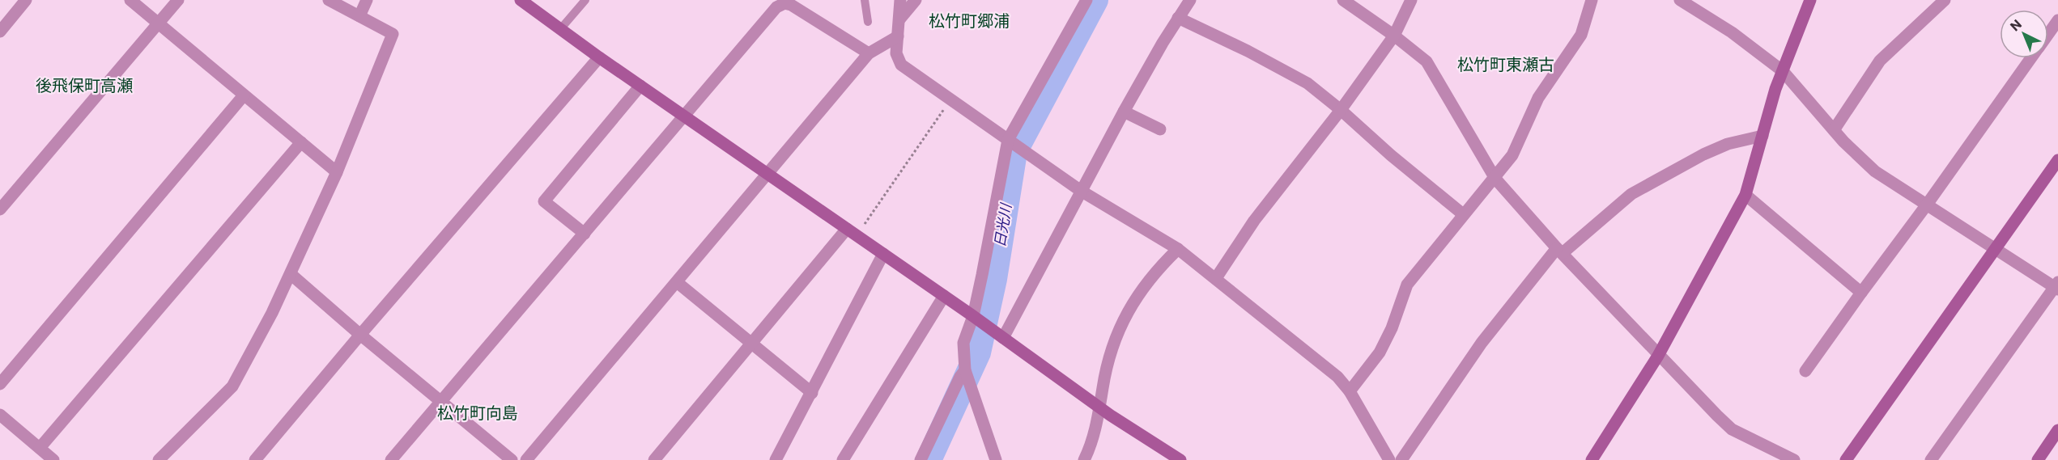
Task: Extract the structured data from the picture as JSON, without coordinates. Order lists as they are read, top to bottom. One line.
{"districts":["松竹町郷浦","松竹町東瀬古","後飛保町高瀬","松竹町向島"],"water":["日光川"],"north":"top left"}
